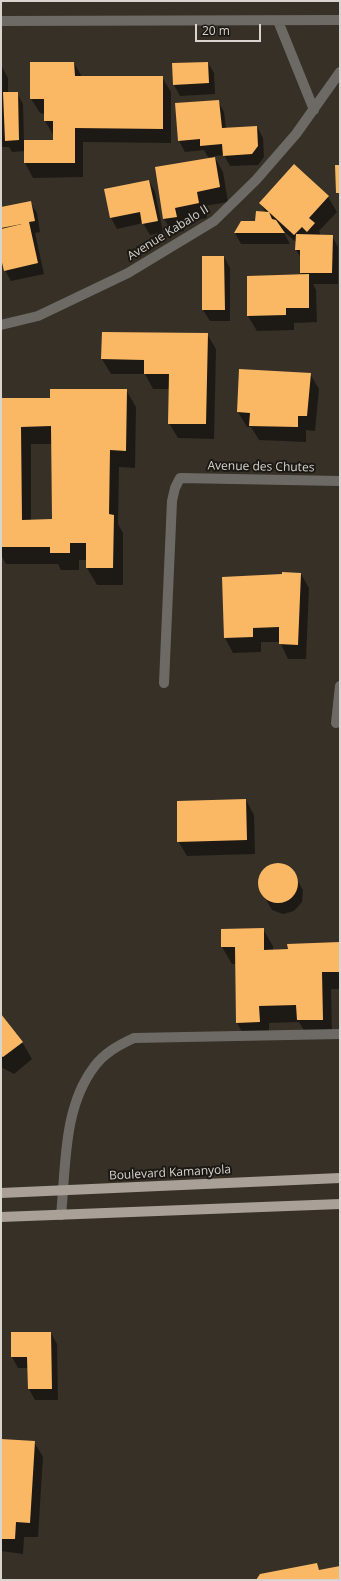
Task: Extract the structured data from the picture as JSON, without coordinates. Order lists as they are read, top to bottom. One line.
{"streets":{"main road":["Boulevard Kamanyola"],"street":["Avenue Kabalo II","Avenue des Chutes"]},"scale_bar":"20 m"}
